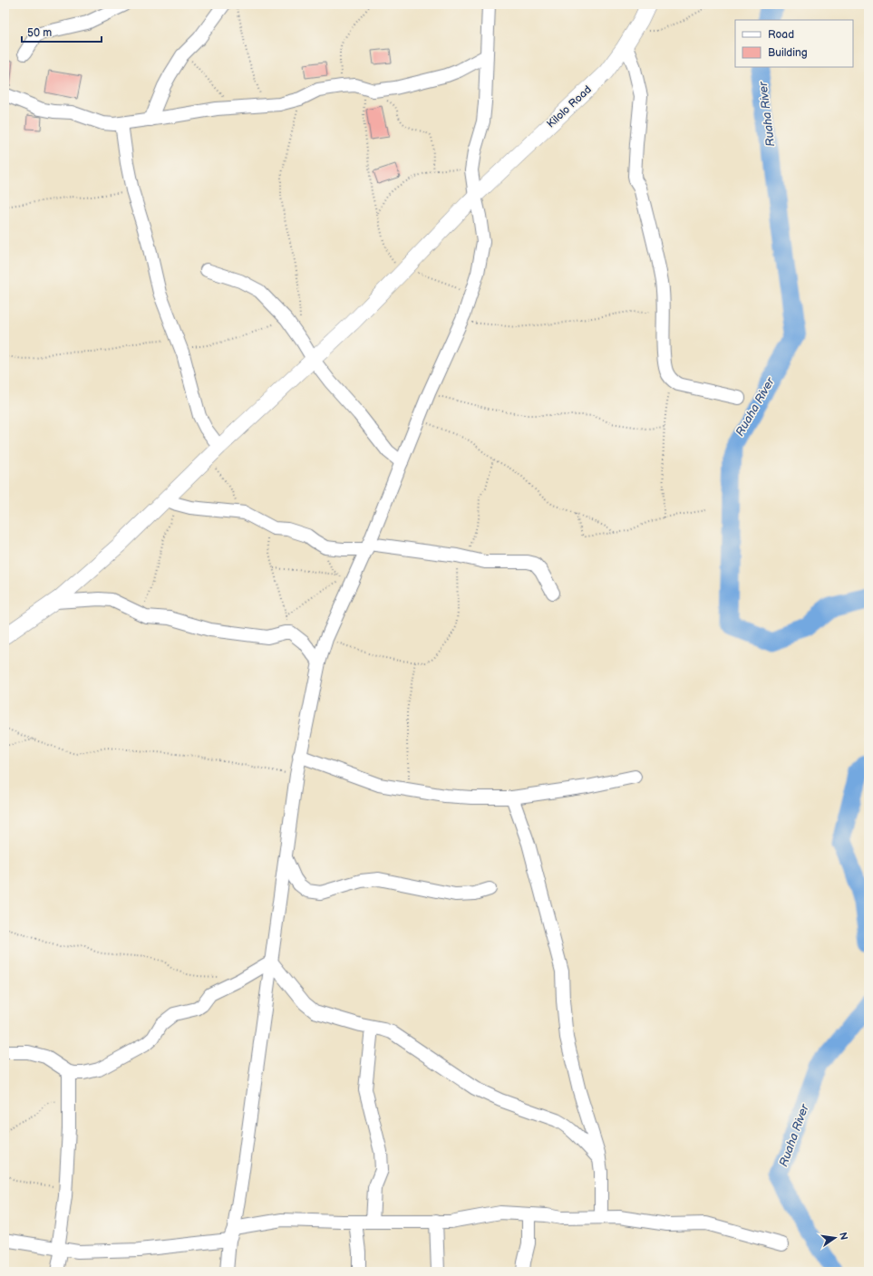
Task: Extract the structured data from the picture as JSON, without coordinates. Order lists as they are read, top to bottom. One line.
{"streets":{"main road":["Kilolo Road"]},"water":["Ruaha River"],"legend":["Road","Building"],"scale_bar":"50 m","north":"right"}
